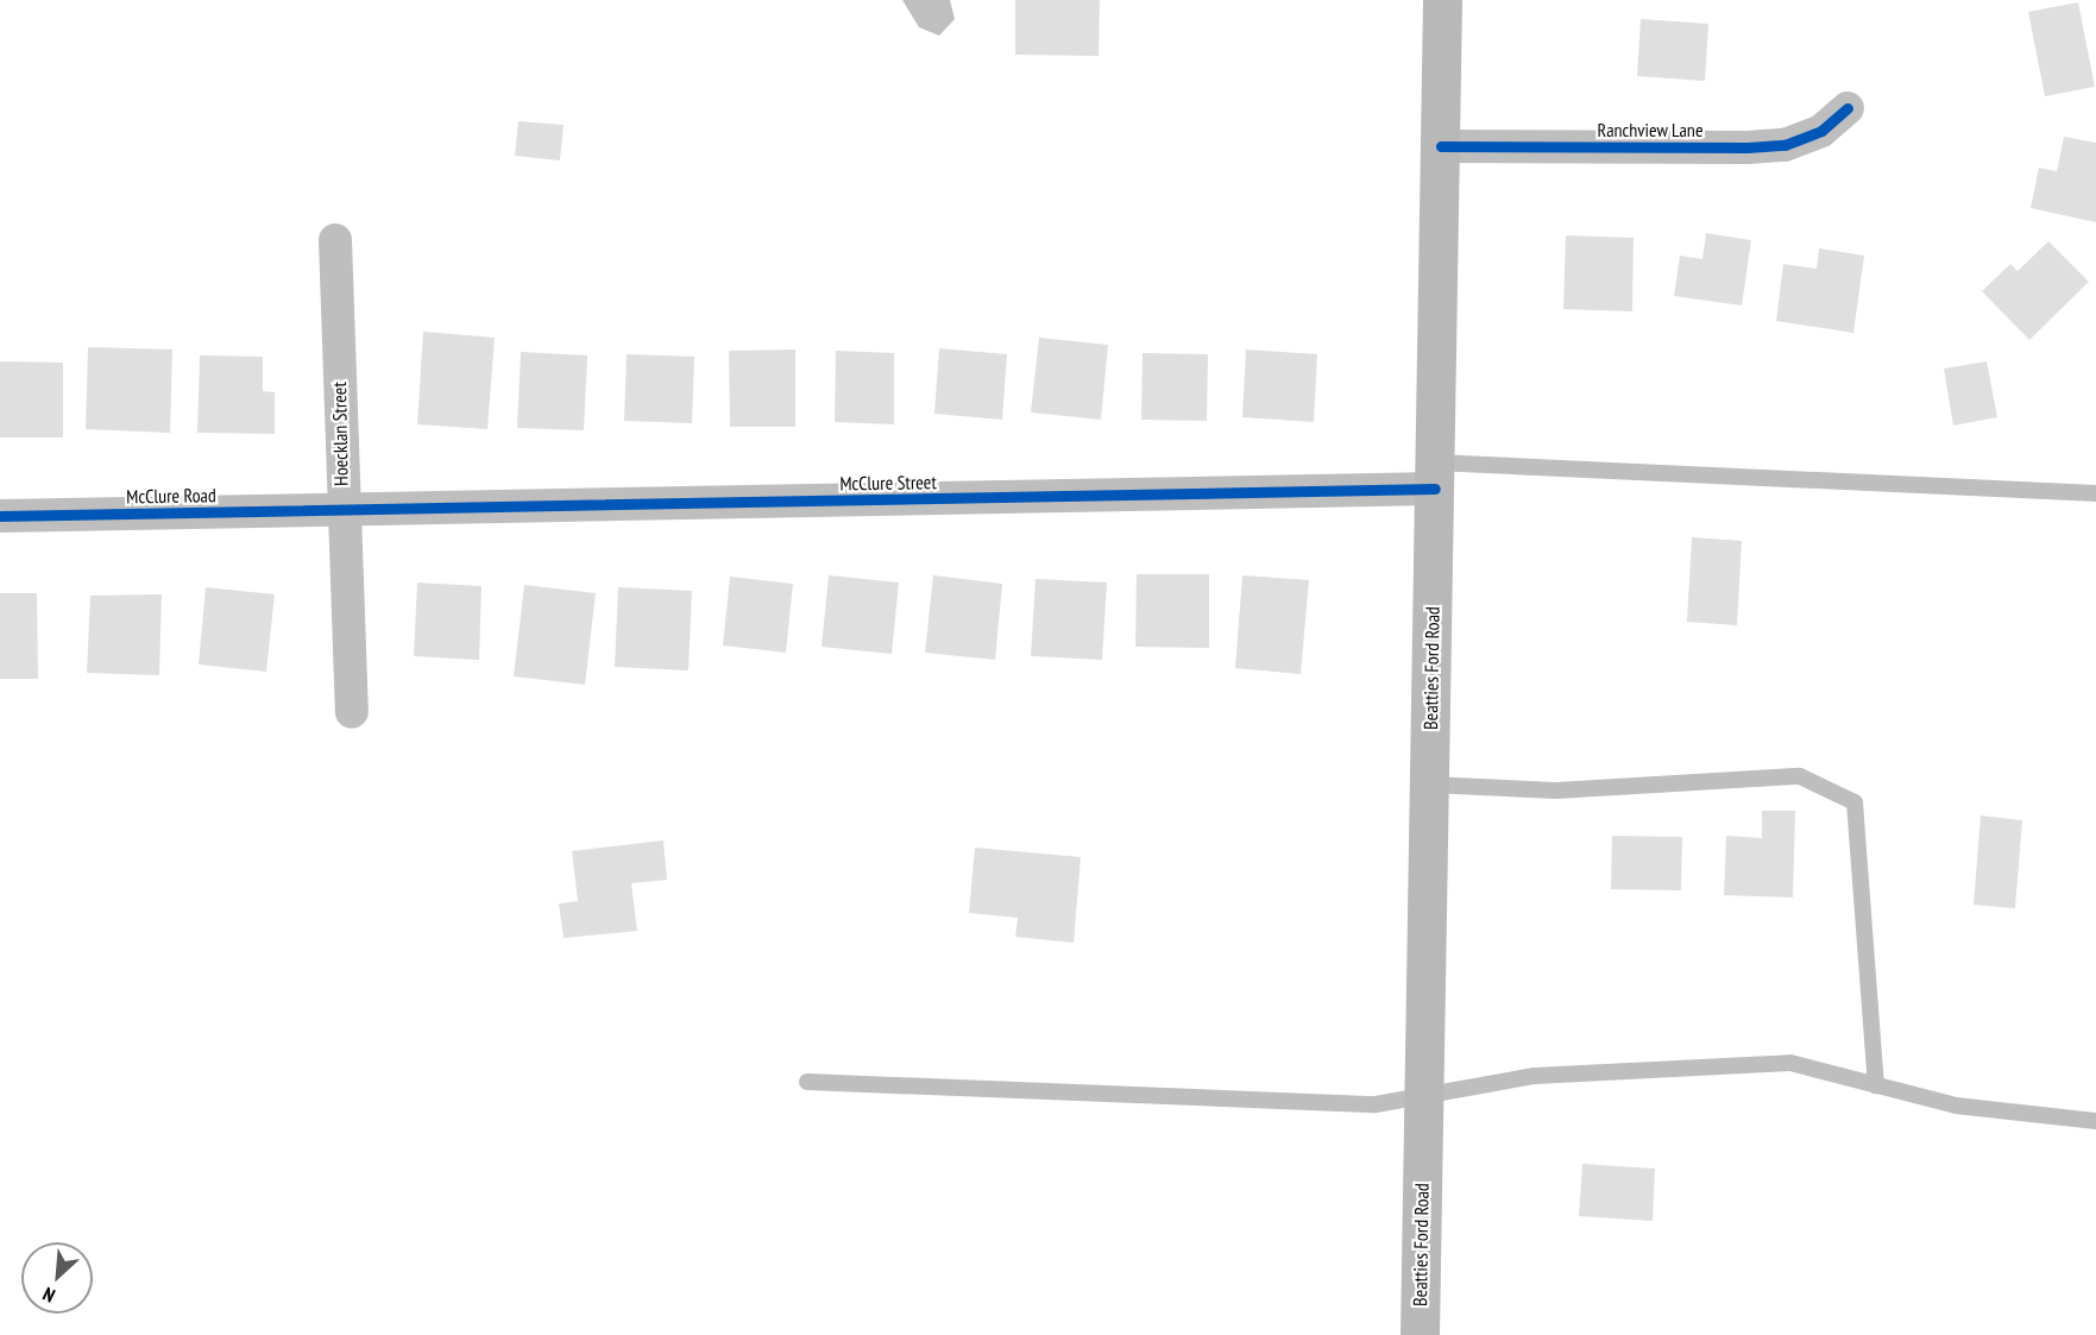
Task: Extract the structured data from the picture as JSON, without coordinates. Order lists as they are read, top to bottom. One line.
{"streets":{"main road":["Beatties Ford Road"],"street":["Ranchview Lane","Hoecklan Street","McClure Street","McClure Road"]},"crossings":[["Ranchview Lane","Beatties Ford Road"],["Hoecklan Street","McClure Street"],["Hoecklan Street","McClure Road"],["McClure Street","McClure Road"],["McClure Street","Beatties Ford Road"]],"north":"bottom left"}
